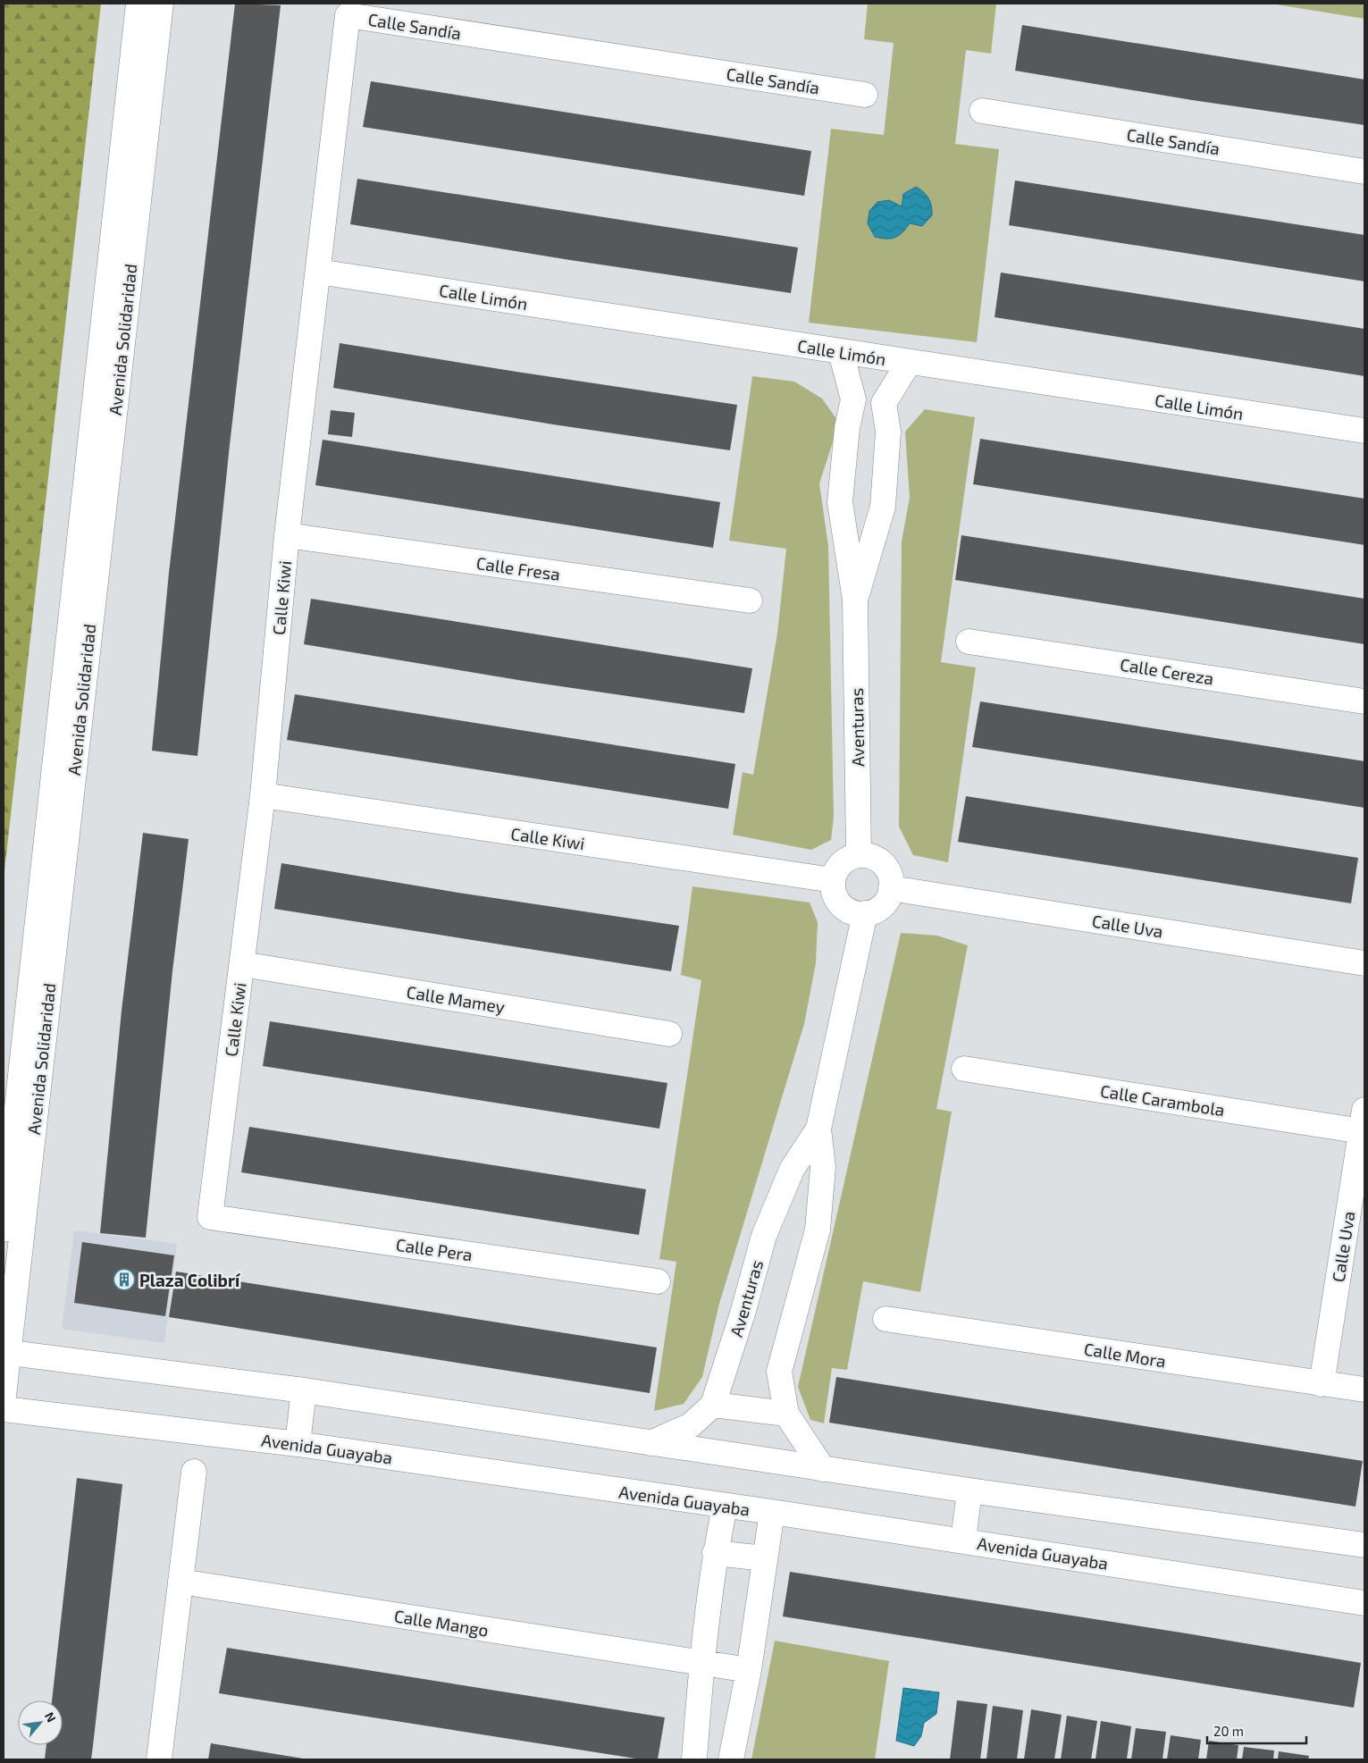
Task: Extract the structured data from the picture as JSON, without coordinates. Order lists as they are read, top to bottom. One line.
{"streets":{"street":["Calle Sandía","Calle Limón","Avenida Solidaridad","Calle Fresa","Calle Kiwi","Calle Cereza","Aventuras","Calle Uva","Calle Mamey","Calle Carambola","Calle Pera","Calle Mora","Avenida Guayaba","Calle Mango"]},"crossings":[["Calle Sandía","Calle Limón"],["Calle Sandía","Calle Kiwi"],["Calle Limón","Aventuras"],["Calle Fresa","Calle Kiwi"],["Calle Kiwi","Aventuras"],["Calle Kiwi","Calle Uva"],["Calle Kiwi","Calle Mamey"],["Calle Kiwi","Calle Pera"],["Aventuras","Calle Uva"],["Calle Uva","Calle Carambola"],["Calle Uva","Calle Mora"]],"places":{"building":["Plaza Colibrí"]},"scale_bar":"20 m","north":"top right"}
